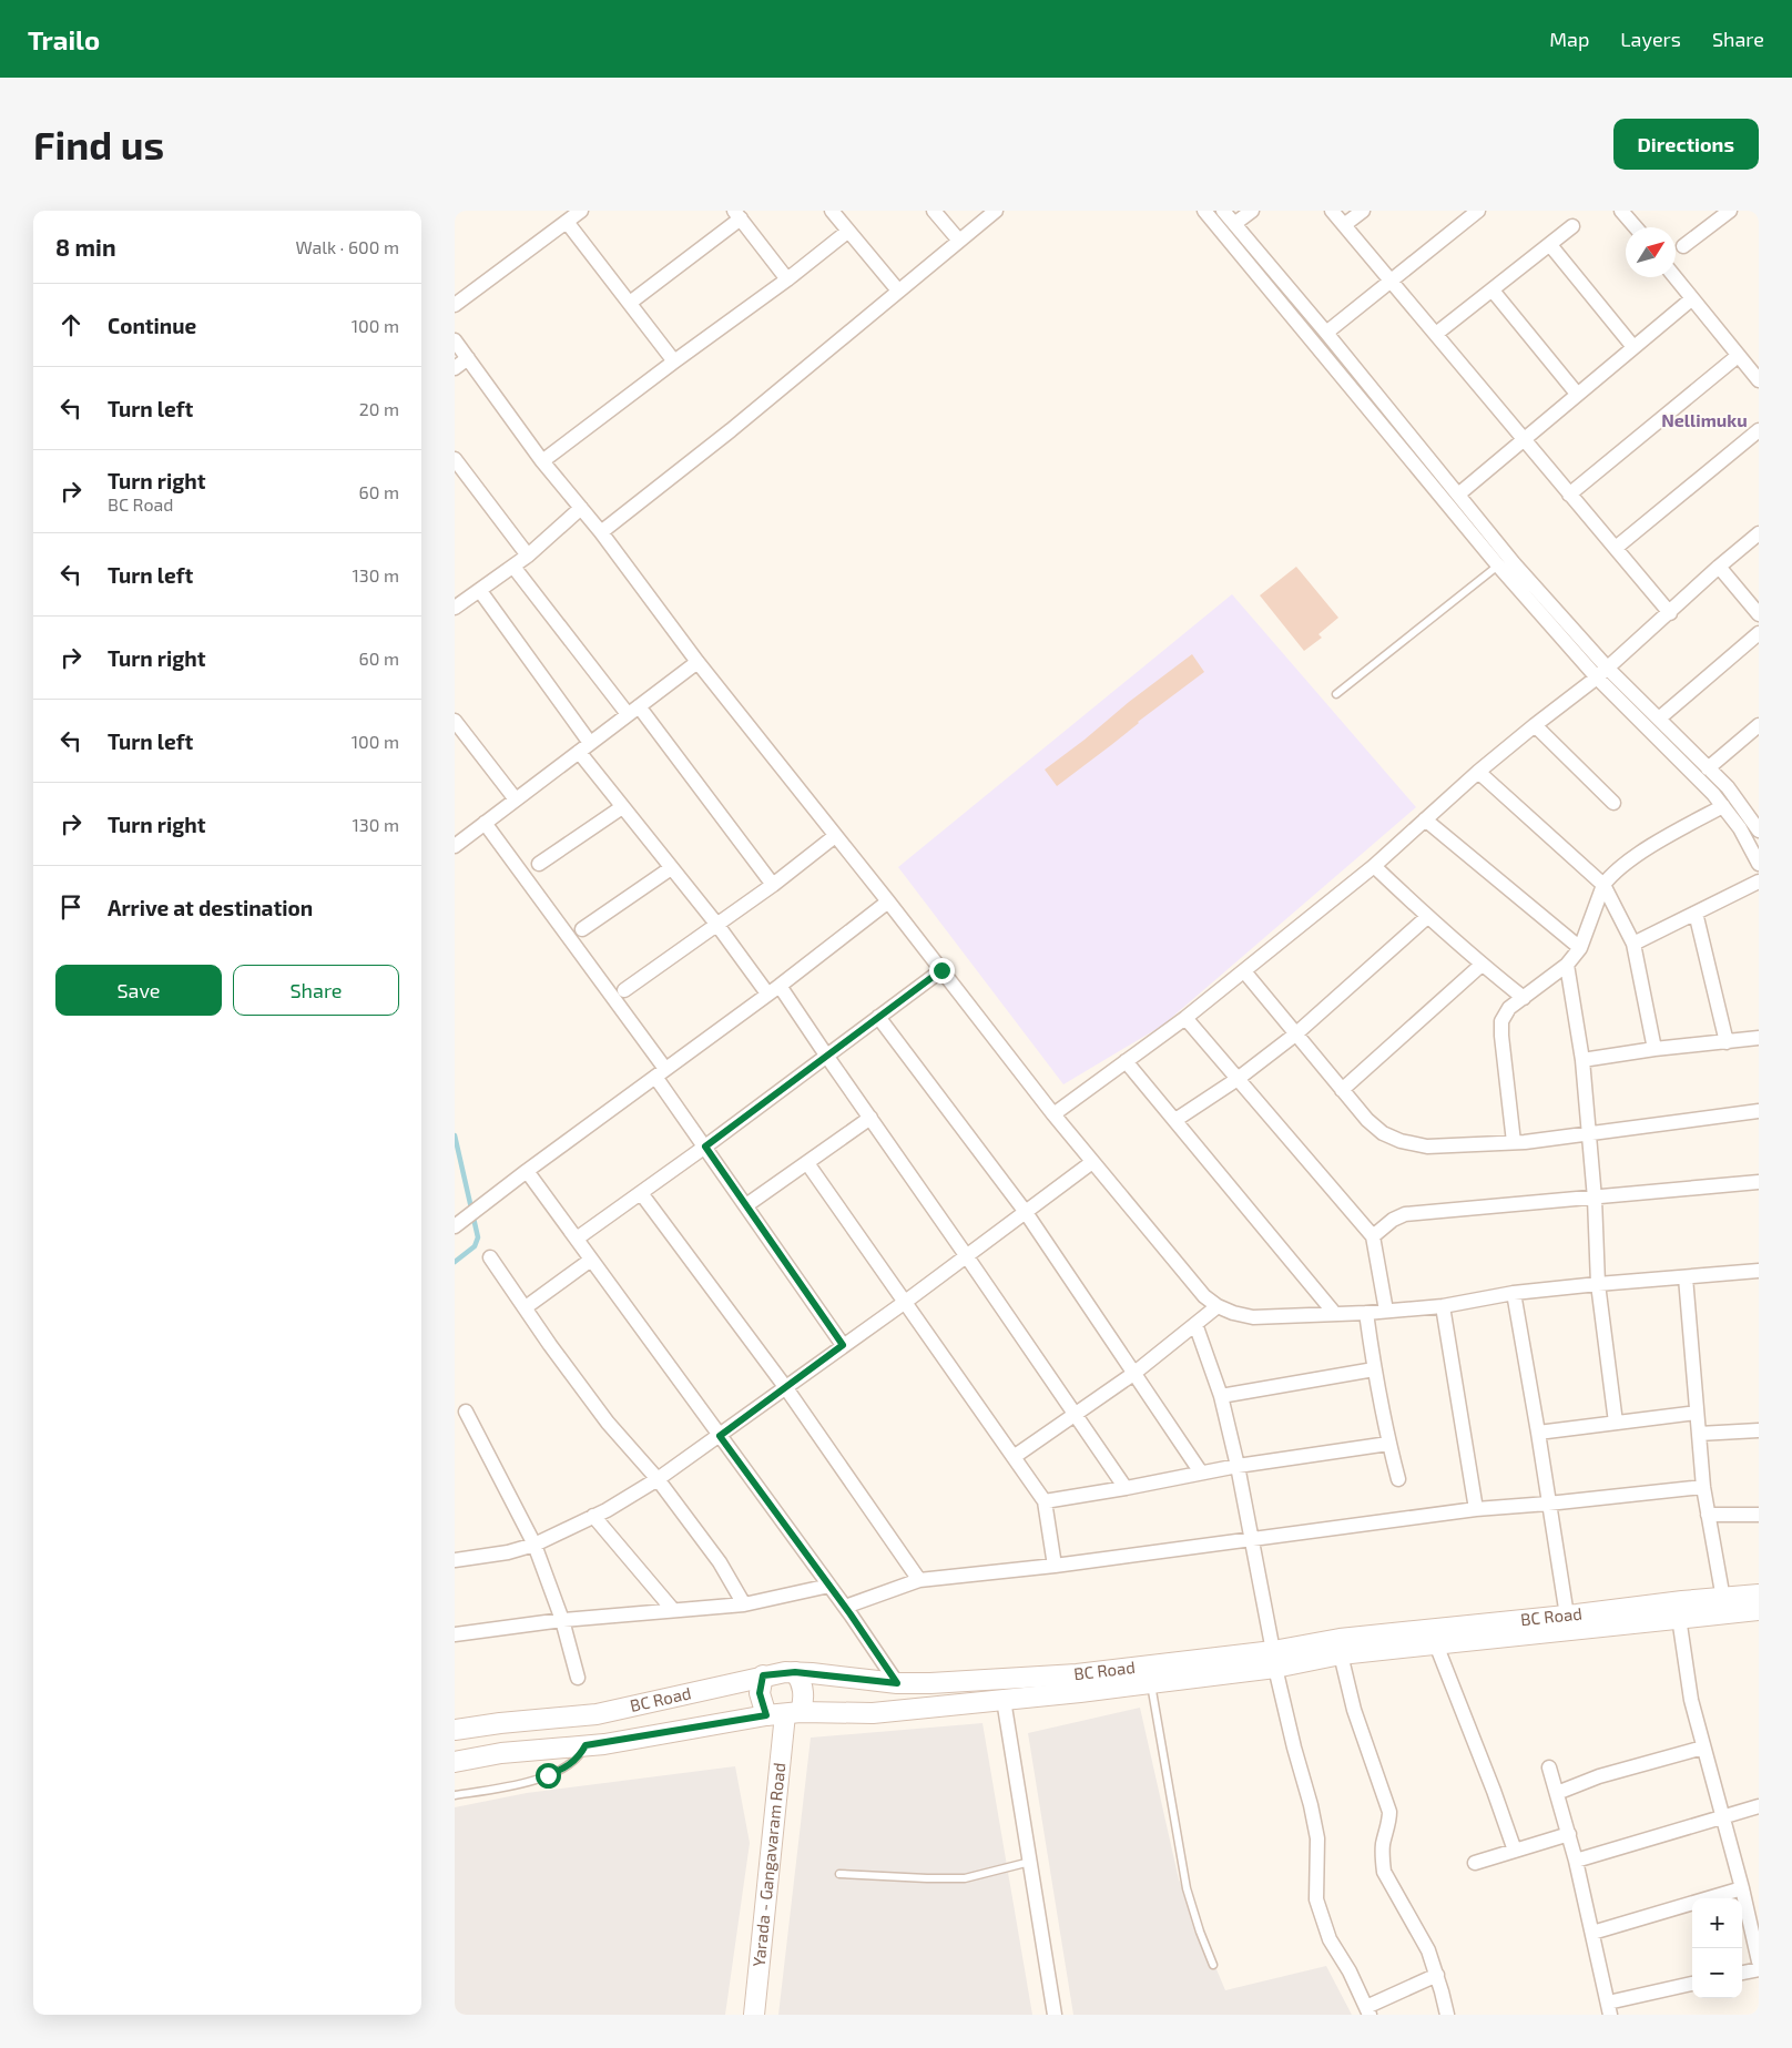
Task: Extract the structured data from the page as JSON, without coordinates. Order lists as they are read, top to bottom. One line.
{"streets":{"street":["BC Road","Yarada - Gangavaram Road"]},"crossings":[["BC Road","Yarada - Gangavaram Road"]],"districts":["Nellimuku"],"north":"top right","page":{"header":"Trailo","nav":["Map","Layers","Share"],"buttons":["Directions",["Save","Share"]],"title":"Find us","heading":["8 min","Walk · 600 m"],"list":[["Continue","100 m"],["Turn left","20 m"],["Turn right","BC Road","60 m"],["Turn left","130 m"],["Turn right","60 m"],["Turn left","100 m"],["Turn right","130 m"],"Arrive at destination"],"map_buttons":["+","−"]}}
